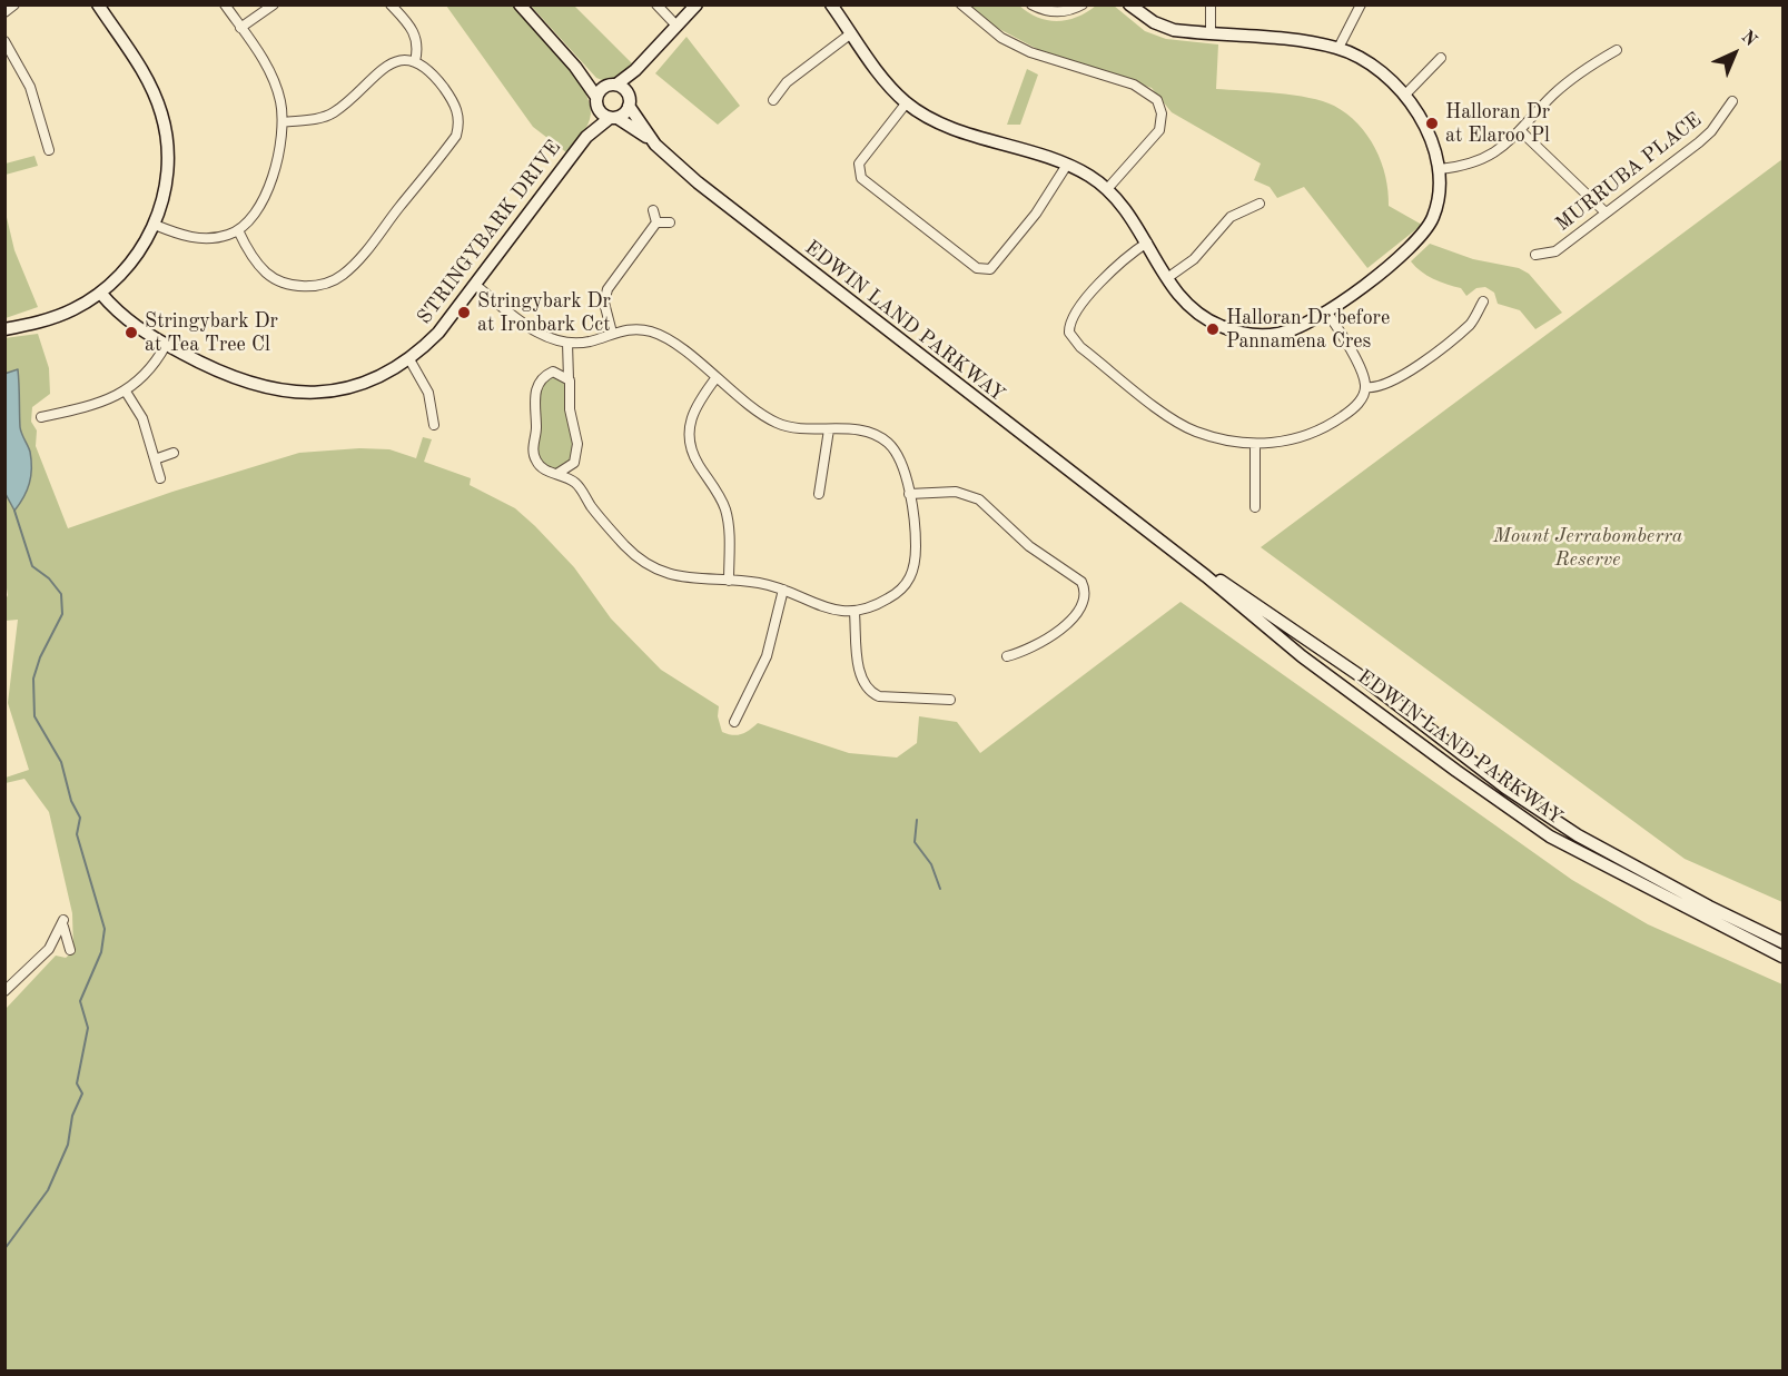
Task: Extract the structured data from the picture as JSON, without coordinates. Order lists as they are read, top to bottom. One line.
{"streets":{"street":["MURRUBA PLACE","STRINGYBARK DRIVE","EDWIN LAND PARKWAY"]},"crossings":[["STRINGYBARK DRIVE","EDWIN LAND PARKWAY"]],"parks":["Mount Jerrabomberra Reserve"],"places":["Halloran Dr at Elaroo Pl","Stringybark Dr at Ironbark Cct","Halloran Dr before Pannamena Cres","Stringybark Dr at Tea Tree Cl"],"north":"top right"}
